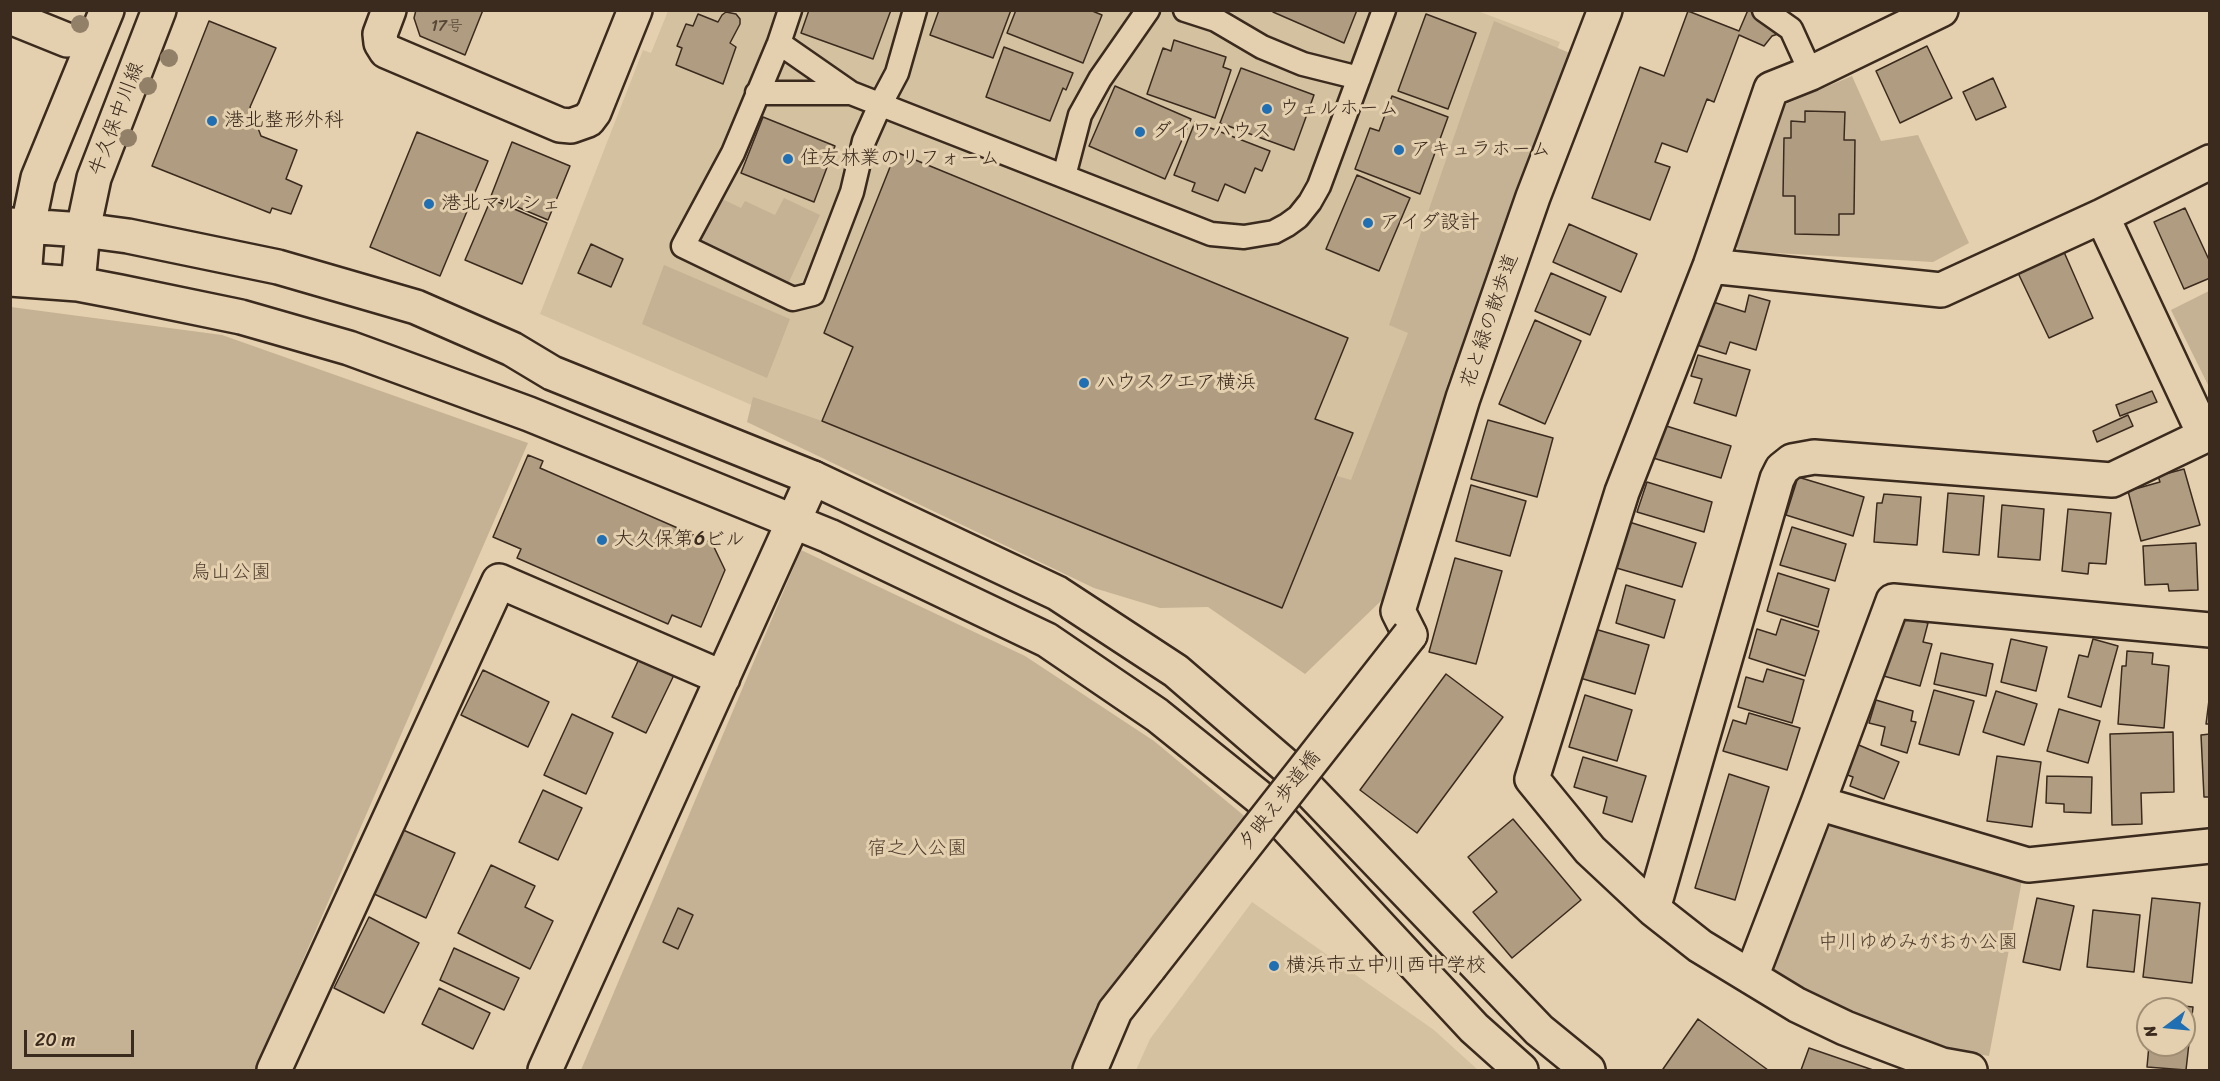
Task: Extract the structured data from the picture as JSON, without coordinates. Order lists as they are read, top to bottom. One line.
{"streets":{"street":["牛久保中川線","花と緑の散歩道","夕映え歩道橋"]},"crossings":[["花と緑の散歩道","夕映え歩道橋"]],"parks":["烏山公園","宿之入公園","中川ゆめみがおか公園"],"places":["ウェルホーム","港北整形外科","ダイワハウス","アキュラホーム","住友林業のリフォーム","港北マルシェ","アイダ設計","ハウスクエア横浜","大久保第6ビル","横浜市立中川西中学校"],"house_numbers":["17号"],"scale_bar":"20 m","north":"left"}
